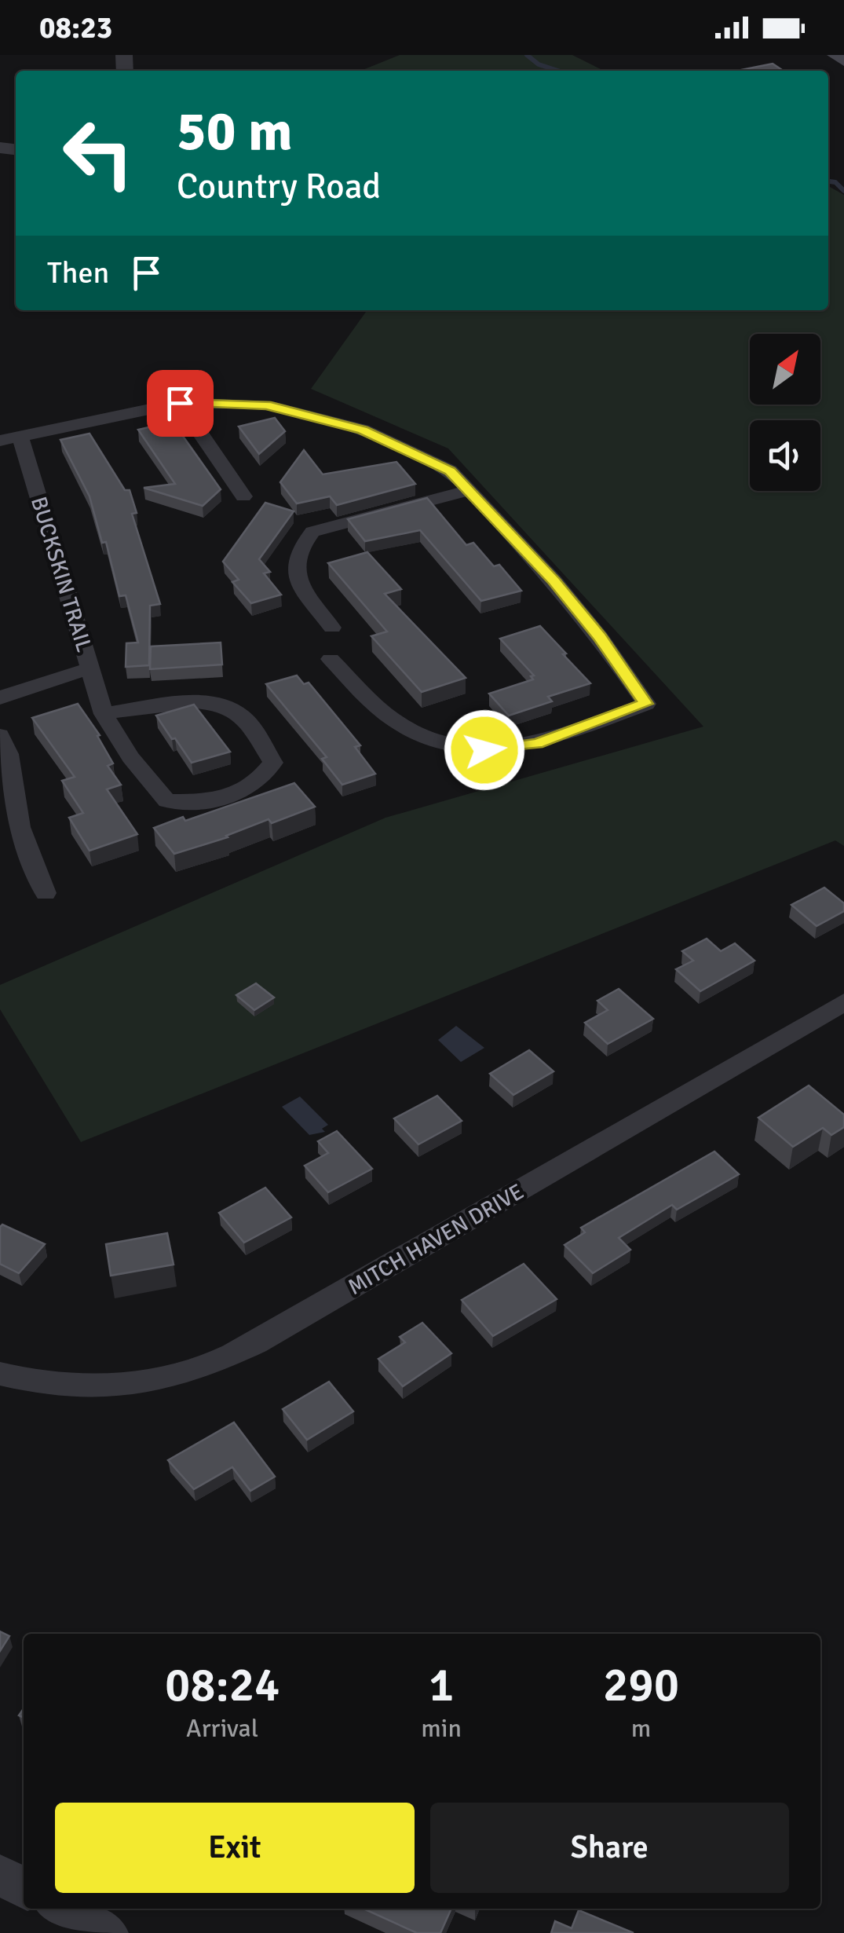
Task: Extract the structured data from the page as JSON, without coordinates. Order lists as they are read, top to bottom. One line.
{"streets":{"street":["BUCKSKIN TRAIL","MITCH HAVEN DRIVE"]},"north":"top right","page":{"status":"08:23","turn":["50 m","Country Road"],"then":"Then","eta":["08:24","Arrival","1","min","290","m"],"buttons":["Exit","Share"]}}
